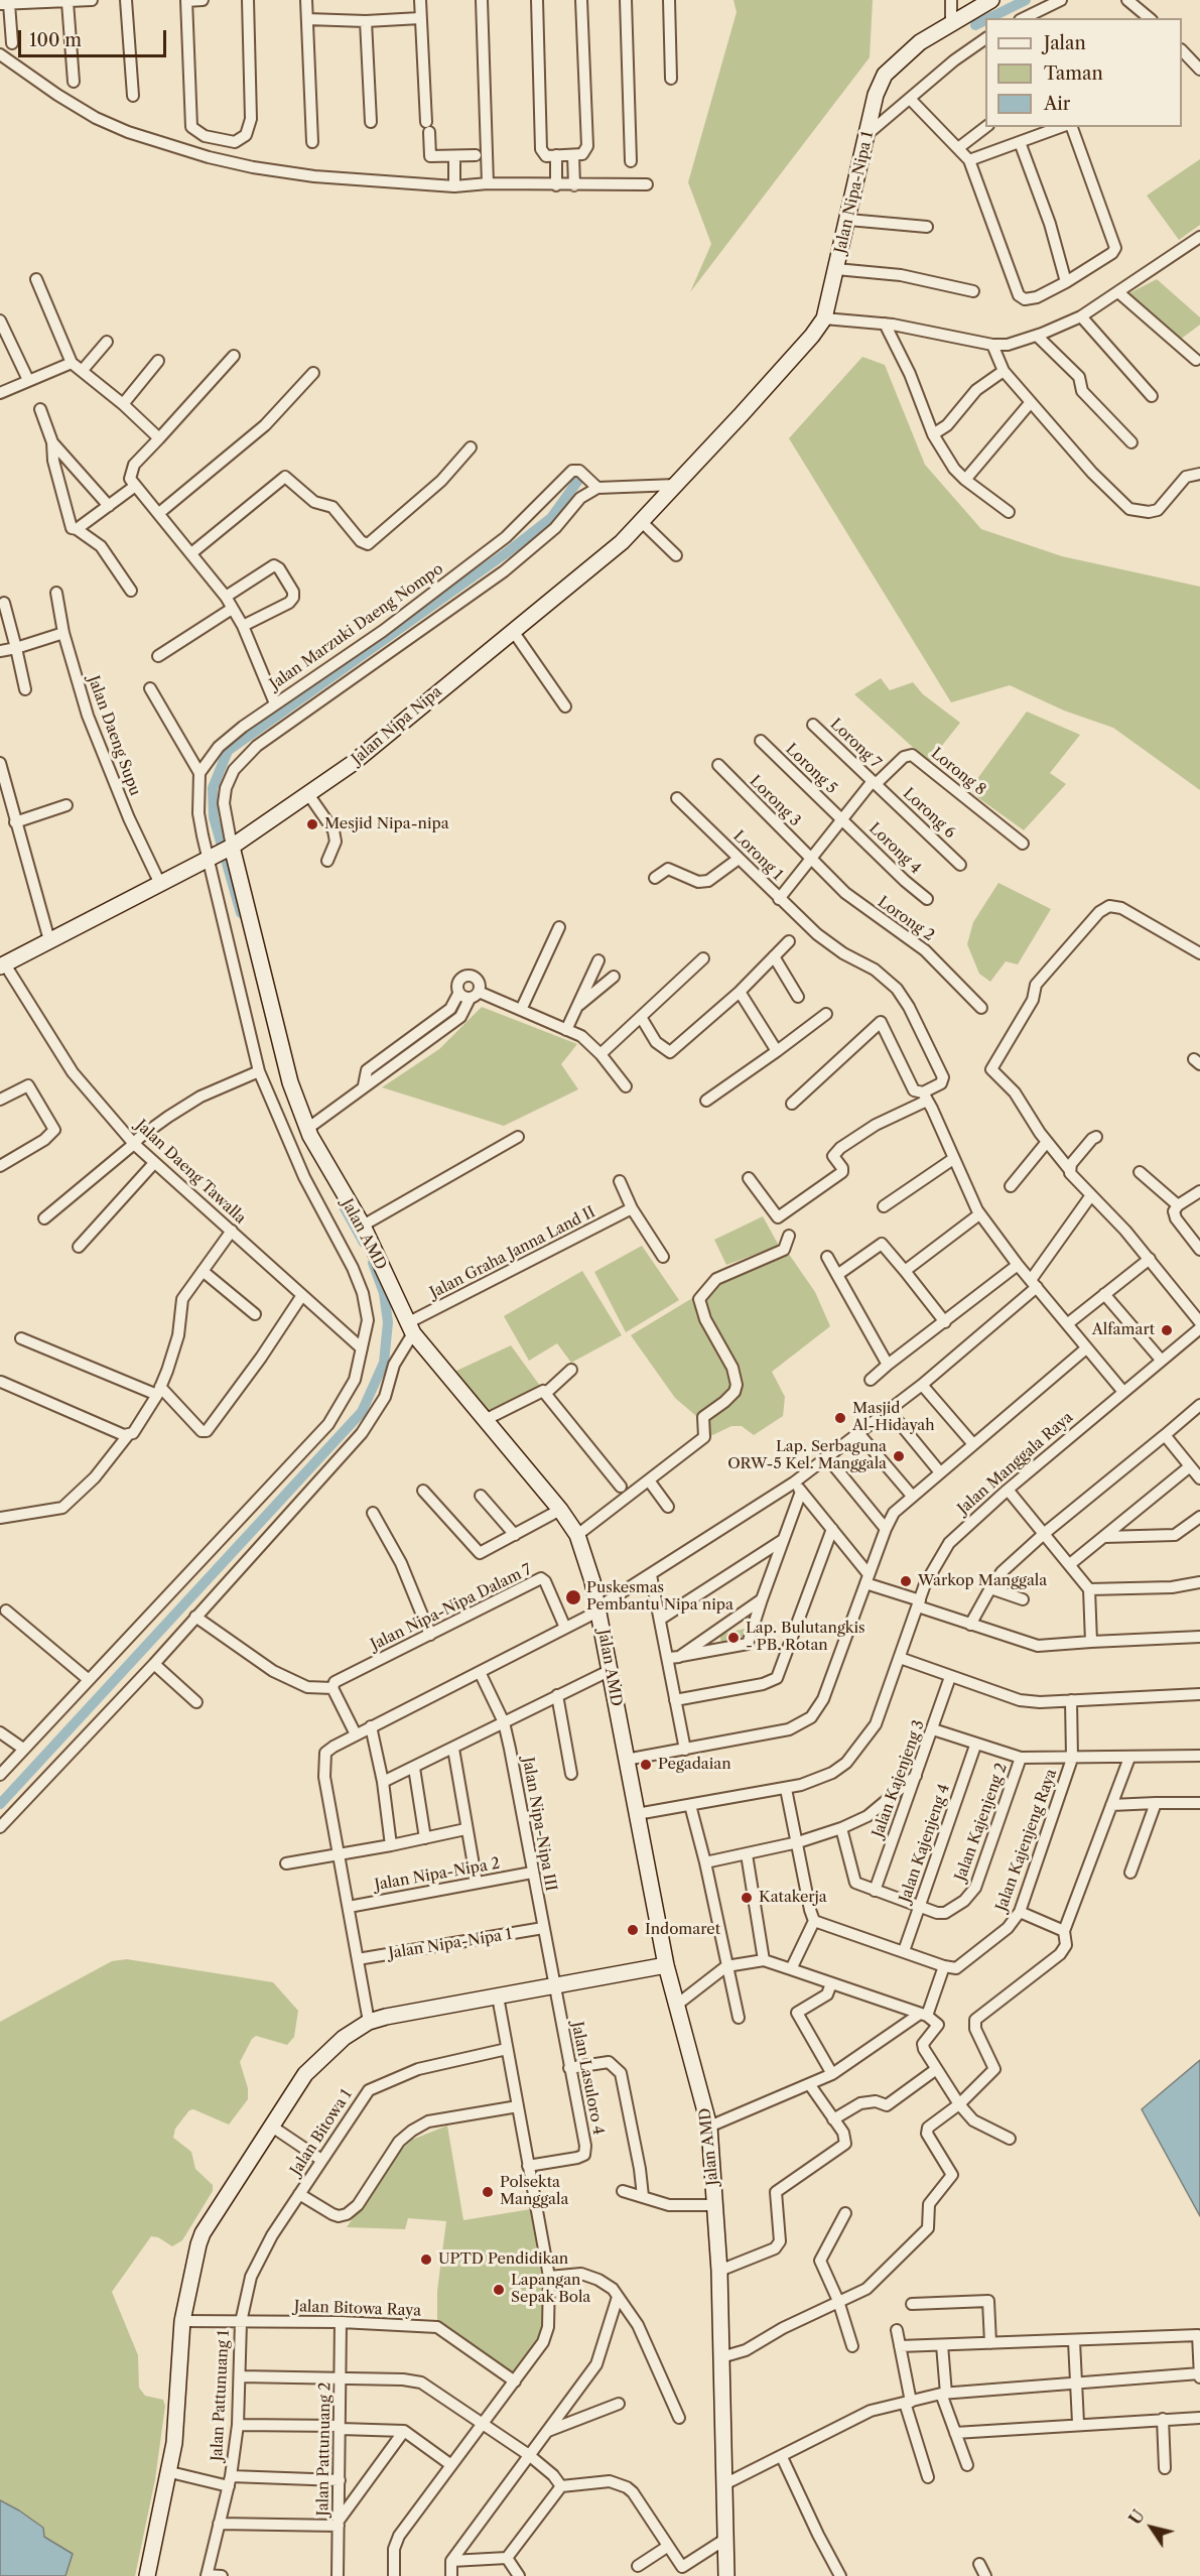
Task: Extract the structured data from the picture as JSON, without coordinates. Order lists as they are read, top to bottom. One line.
{"streets":{"street":["Jalan Nipa-Nipa 1","Jalan Marzuki Daeng Nompo","Jalan Nipa Nipa","Jalan Daeng Supu","Lorong 7","Lorong 5","Lorong 8","Lorong 3","Lorong 6","Lorong 4","Lorong 1","Lorong 2","Jalan Daeng Tawalla","Jalan AMD","Jalan Graha Janna Land II","Jalan Manggala Raya","Jalan Nipa-Nipa Dalam 7","Jalan Kajenjeng 3","Jalan Kajenjeng 2","Jalan Nipa-Nipa III","Jalan Kajenjeng Raya","Jalan Kajenjeng 4","Jalan Nipa-Nipa 2","Jalan Lasuloro 4","Jalan Bitowa 1","Jalan Bitowa Raya","Jalan Pattunuang 1","Jalan Pattunuang 2"]},"crossings":[["Jalan Nipa-Nipa 1","Jalan Nipa Nipa"],["Jalan Nipa-Nipa 1","Jalan Nipa-Nipa III"],["Jalan Nipa Nipa","Jalan Daeng Supu"],["Jalan Nipa Nipa","Jalan Daeng Tawalla"],["Jalan Nipa Nipa","Jalan AMD"],["Lorong 7","Lorong 8"],["Lorong 7","Lorong 6"],["Lorong 5","Lorong 4"],["Lorong 8","Lorong 6"],["Lorong 3","Lorong 2"],["Jalan AMD","Jalan Graha Janna Land II"],["Jalan AMD","Jalan Manggala Raya"],["Jalan Kajenjeng 3","Jalan Kajenjeng 2"],["Jalan Kajenjeng 2","Jalan Kajenjeng 4"],["Jalan Nipa-Nipa III","Jalan Nipa-Nipa 2"],["Jalan Nipa-Nipa III","Jalan Lasuloro 4"],["Jalan Bitowa 1","Jalan Bitowa Raya"],["Jalan Bitowa 1","Jalan Pattunuang 1"],["Jalan Bitowa Raya","Jalan Pattunuang 1"],["Jalan Bitowa Raya","Jalan Pattunuang 2"]],"places":["Mesjid Nipa-nipa","Alfamart","Masjid Al-Hidayah","Lap. Serbaguna ORW-5 Kel. Manggala","Warkop Manggala","Puskesmas Pembantu Nipa nipa","Lap. Bulutangkis - PB. Rotan","Pegadaian","Katakerja","Indomaret","Polsekta Manggala","UPTD Pendidikan","Lapangan Sepak Bola"],"legend":["Jalan","Taman","Air"],"scale_bar":"100 m","north":"top left"}
